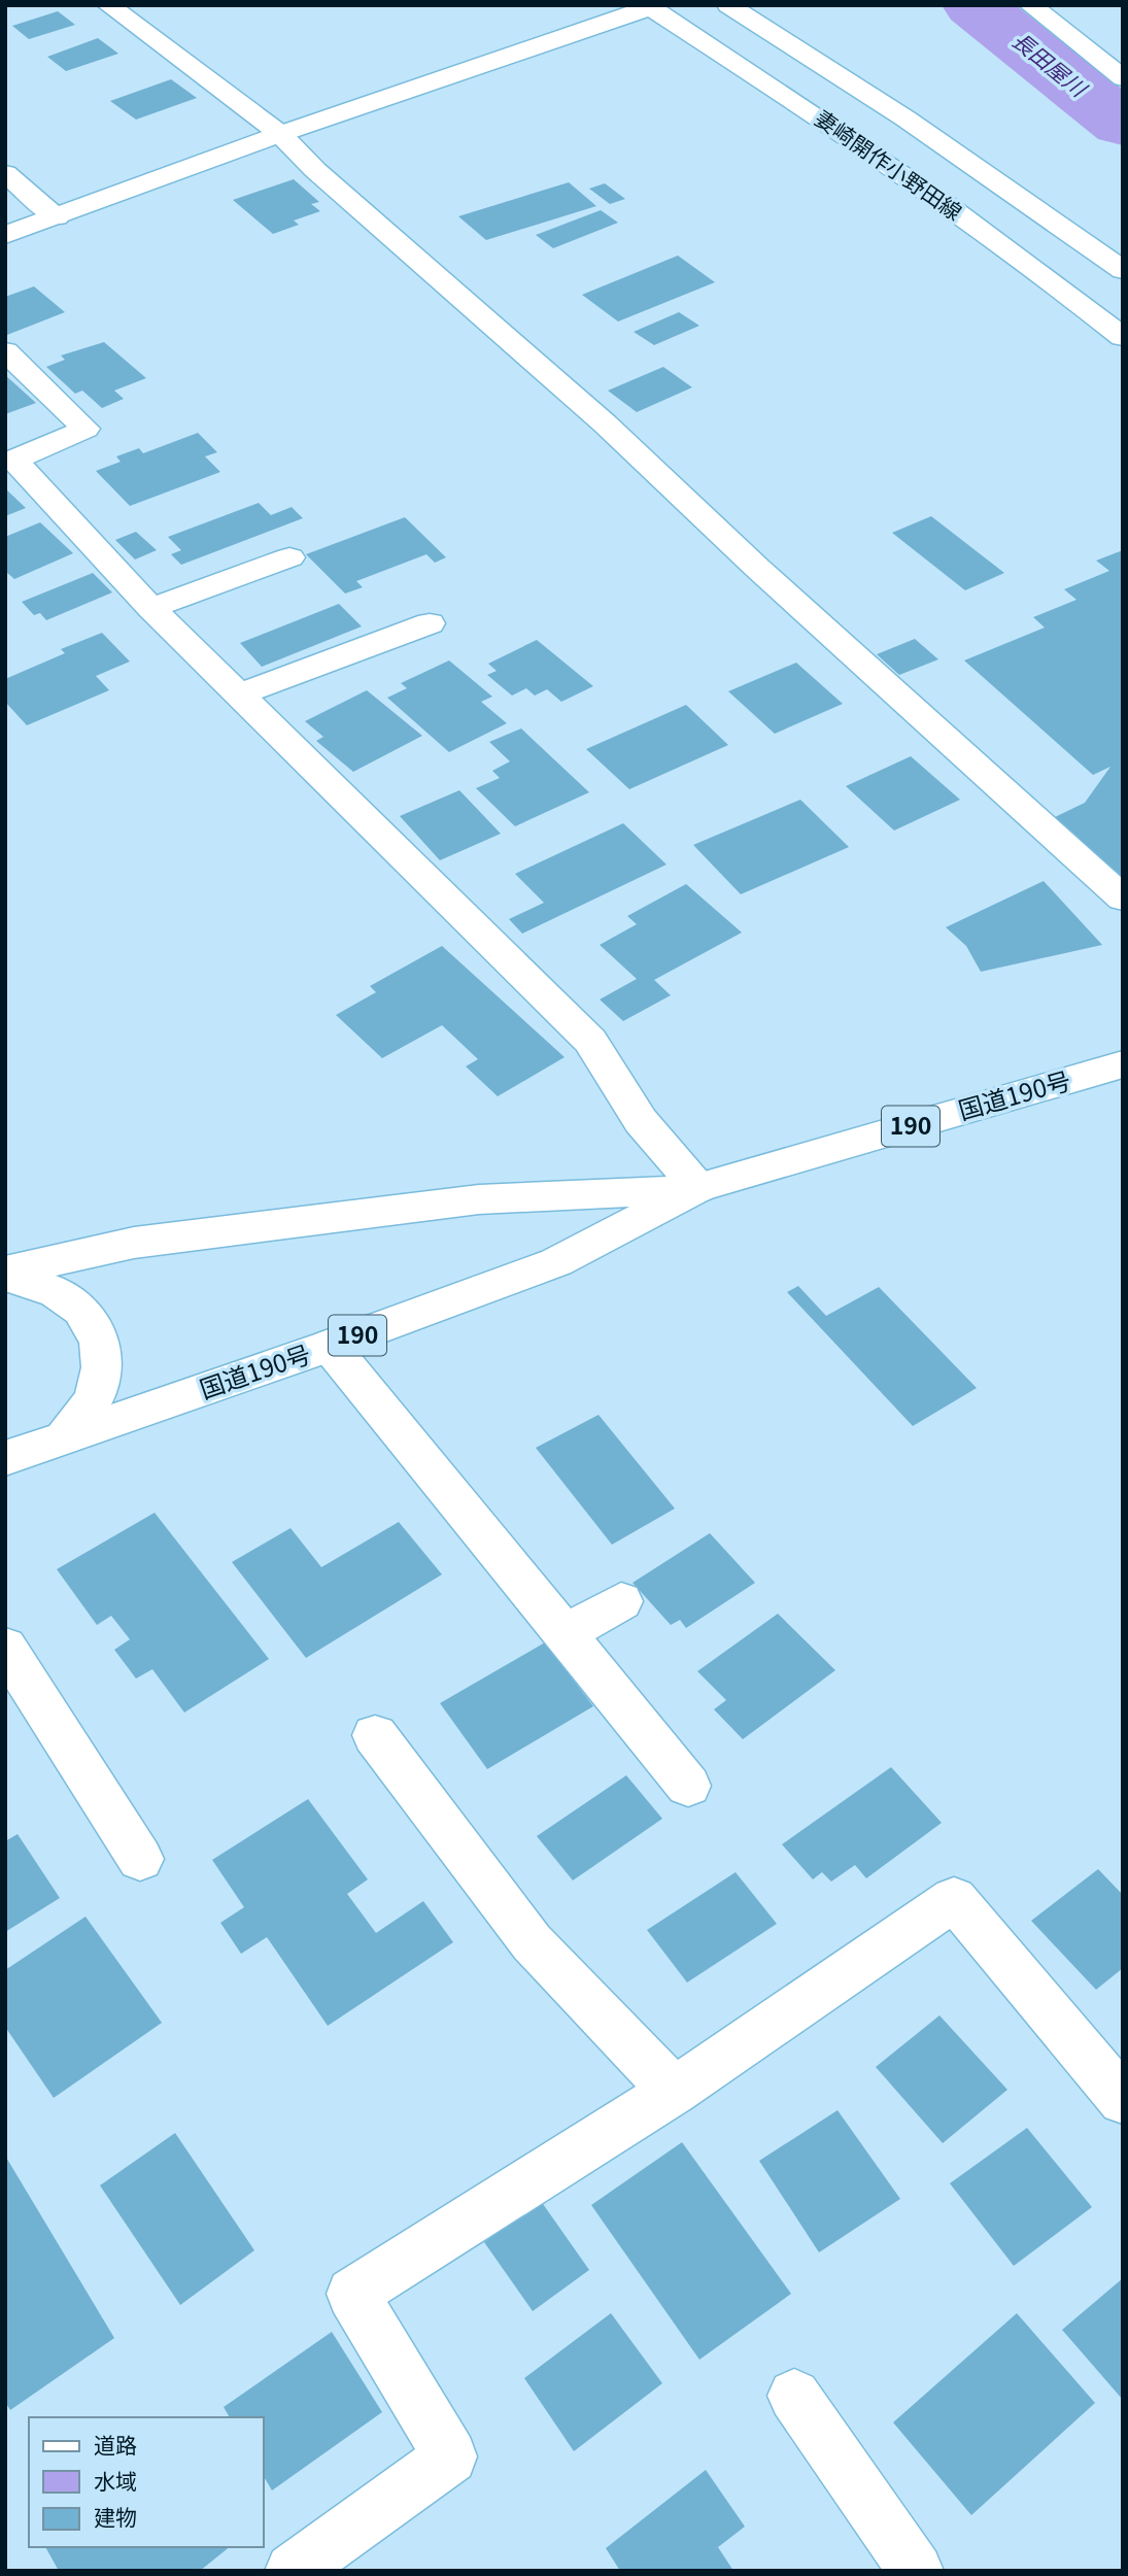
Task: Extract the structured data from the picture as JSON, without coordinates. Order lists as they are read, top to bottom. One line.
{"streets":{"main road":["妻崎開作小野田線","国道190号","190"]},"water":["長田屋川"],"legend":["道路","水域","建物"]}
